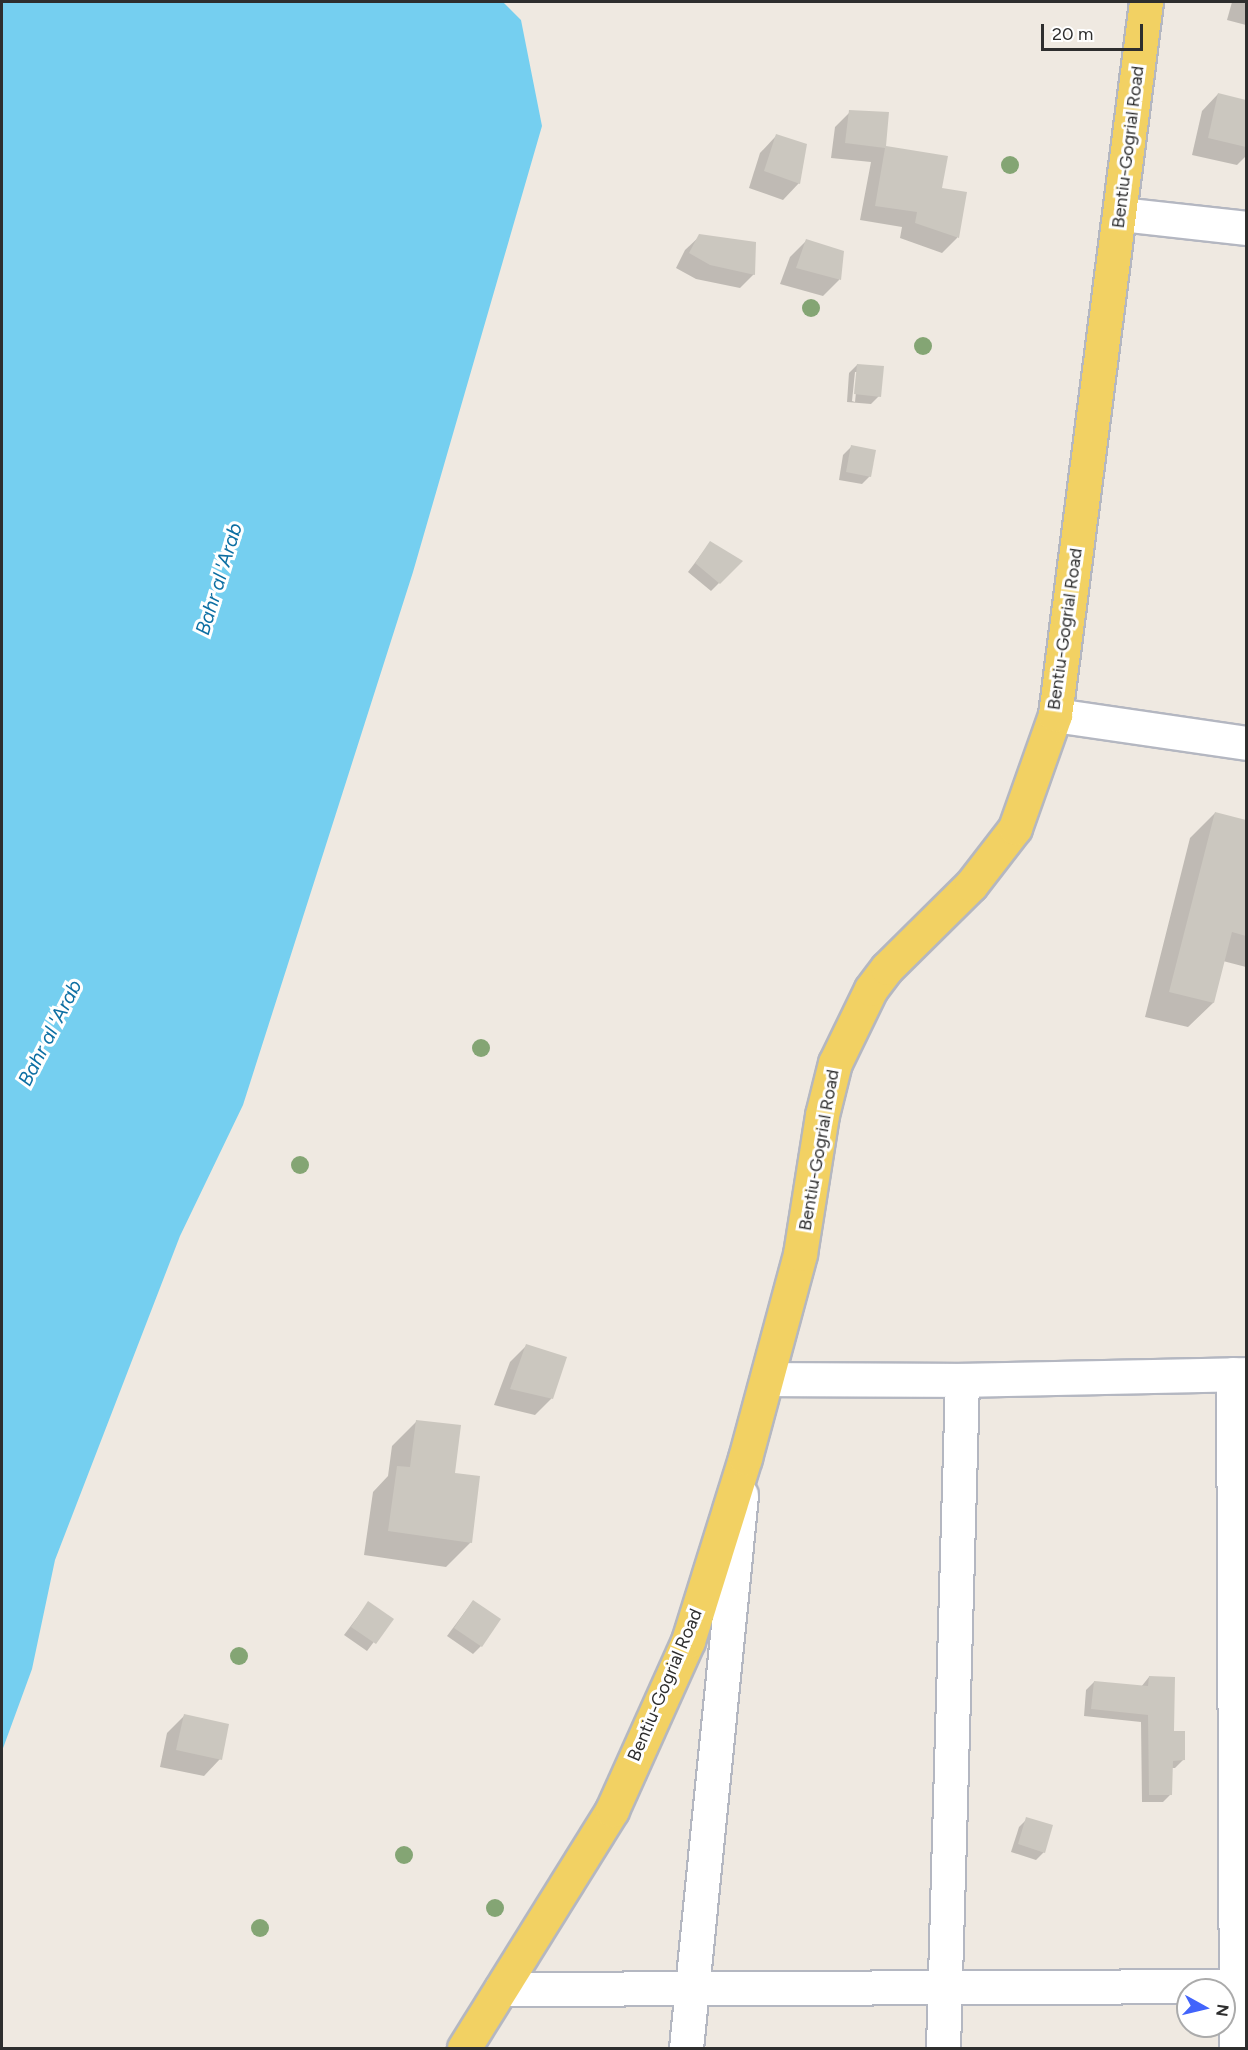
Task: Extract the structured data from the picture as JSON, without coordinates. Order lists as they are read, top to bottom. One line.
{"streets":{"main road":["Bentiu-Gogrial Road"]},"water":["Bahr al 'Arab"],"scale_bar":"20 m","north":"right"}
